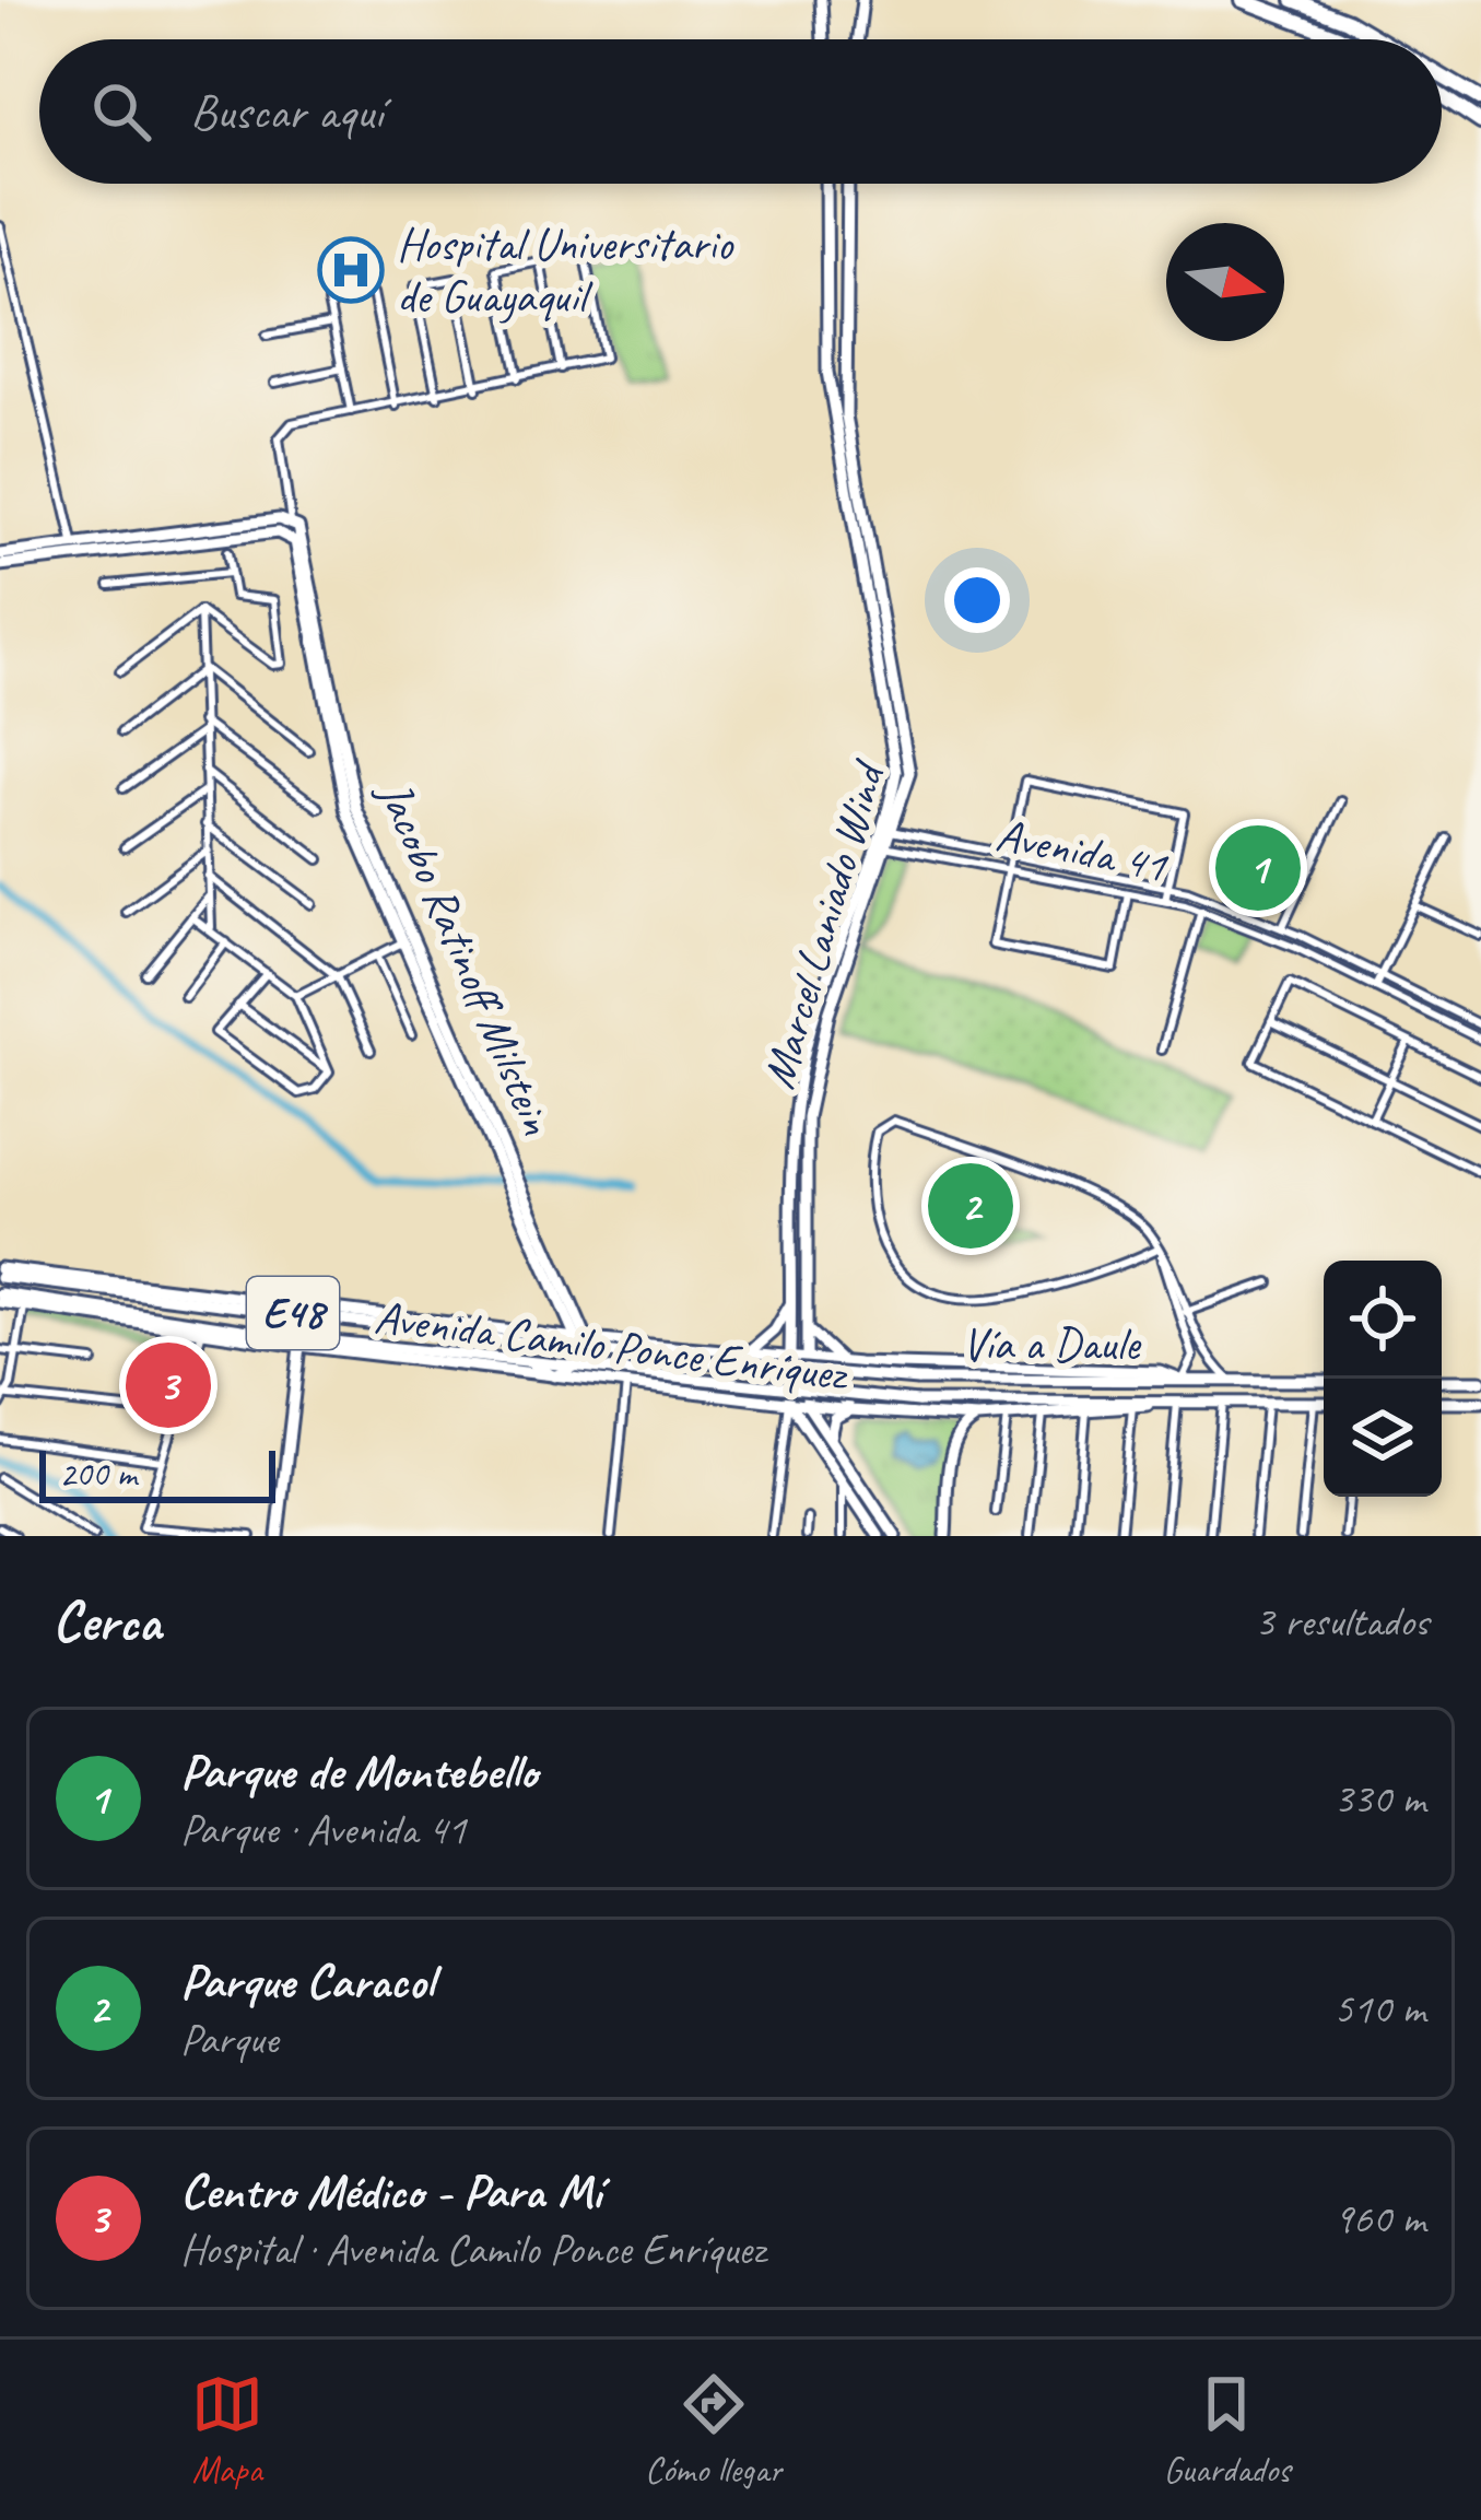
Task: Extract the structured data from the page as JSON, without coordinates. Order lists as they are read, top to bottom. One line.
{"streets":{"main road":["Marcel Laniado Wind","Jacobo Ratinoff Milstein","E48","Vía a Daule","Avenida Camilo Ponce Enríquez"],"street":["Avenida 41"]},"crossings":[["Avenida 41","Marcel Laniado Wind"],["Marcel Laniado Wind","Avenida Camilo Ponce Enríquez"],["Jacobo Ratinoff Milstein","Avenida Camilo Ponce Enríquez"],["Vía a Daule","Avenida Camilo Ponce Enríquez"]],"places":{"hospital":["Hospital Universitario de Guayaquil"]},"scale_bar":"200 m","north":"right","page":{"search":"Buscar aquí","pins":["1","2","3"],"scale":"200 m","heading":["Cerca","3 resultados"],"list":[{"mark":"1","name":"Parque de Montebello","note":"Parque · Avenida 41","value":"330 m"},{"mark":"2","name":"Parque Caracol","note":"Parque","value":"510 m"},{"mark":"3","name":"Centro Médico - Para Mí","note":"Hospital · Avenida Camilo Ponce Enríquez","value":"960 m"}],"nav":["Mapa","Cómo llegar","Guardados"]}}
